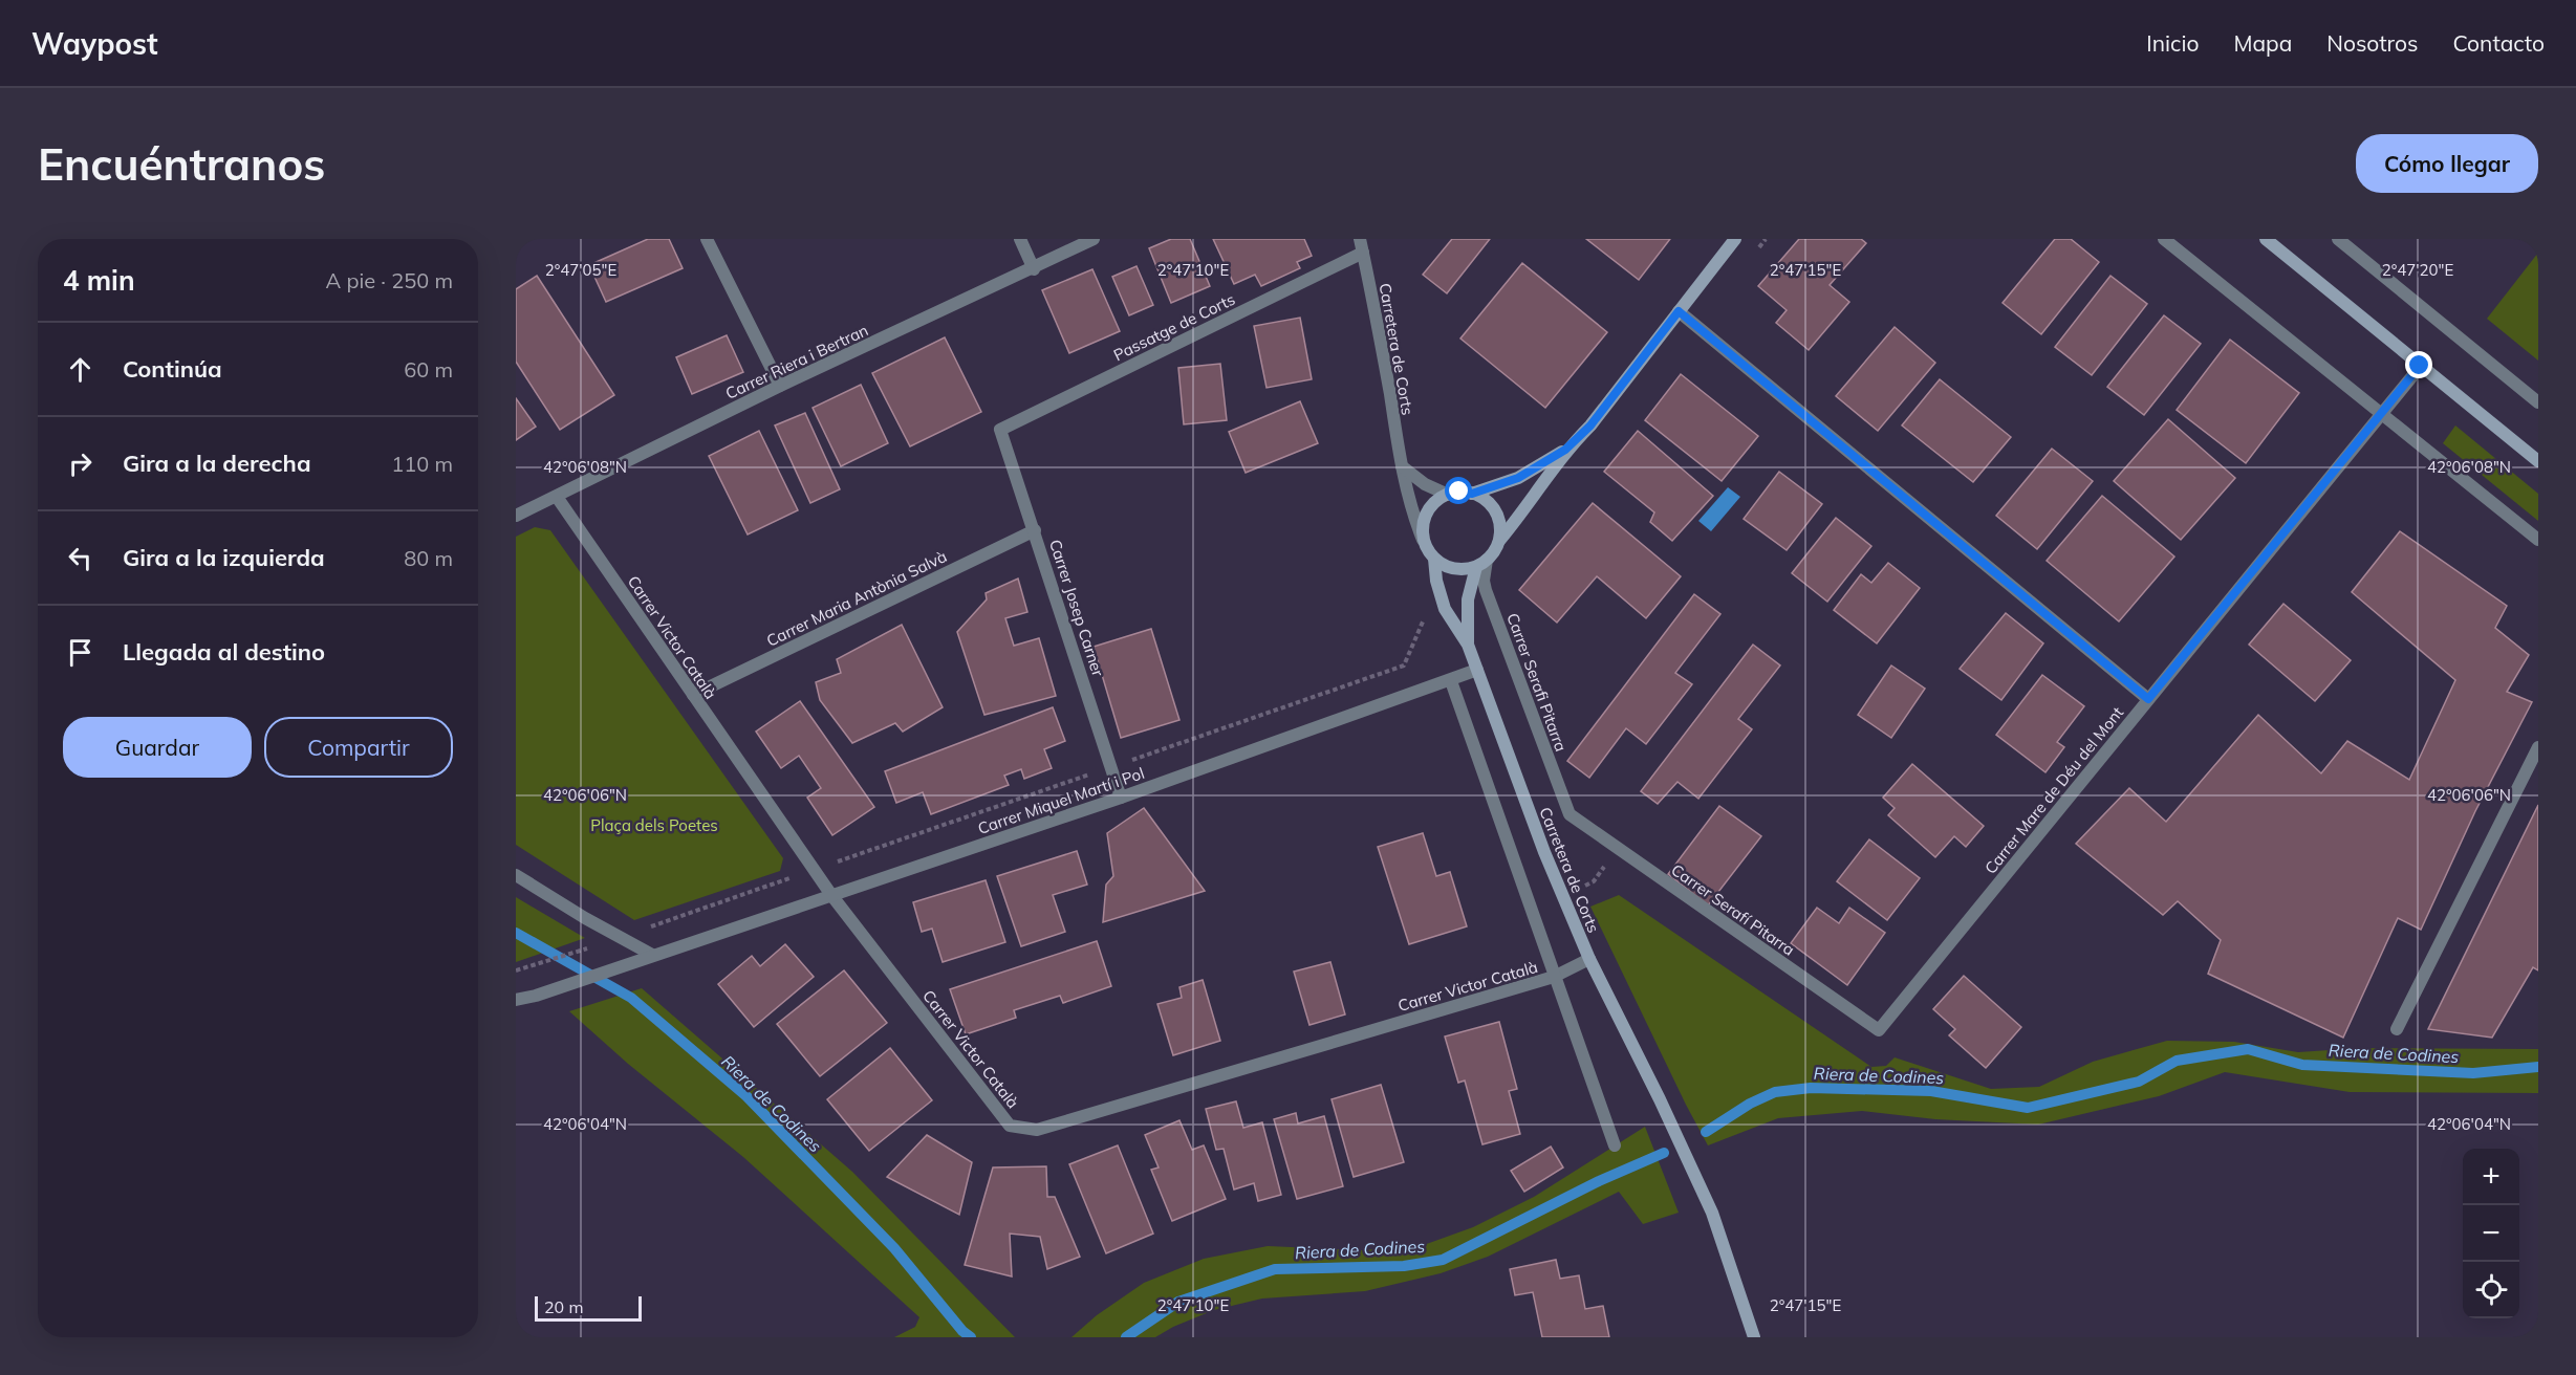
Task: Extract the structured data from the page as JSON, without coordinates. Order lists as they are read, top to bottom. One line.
{"streets":{"street":["Passatge de Corts","Carretera de Corts","Carrer Riera i Bertran","Carrer Maria Antònia Salvà","Carrer Josep Carner","Carrer Victor Català","Carrer Serafi Pitarra","Carrer Mare de Déu del Mont","Carrer Miquel Martí i Pol","Carrer Serafí Pitarra"]},"crossings":[["Passatge de Corts","Carretera de Corts"],["Passatge de Corts","Carrer Josep Carner"],["Carretera de Corts","Carrer Victor Català"],["Carretera de Corts","Carrer Serafi Pitarra"],["Carretera de Corts","Carrer Miquel Martí i Pol"],["Carrer Riera i Bertran","Carrer Victor Català"],["Carrer Maria Antònia Salvà","Carrer Josep Carner"],["Carrer Maria Antònia Salvà","Carrer Victor Català"],["Carrer Josep Carner","Carrer Miquel Martí i Pol"],["Carrer Victor Català","Carrer Miquel Martí i Pol"],["Carrer Serafi Pitarra","Carrer Serafí Pitarra"],["Carrer Mare de Déu del Mont","Carrer Serafí Pitarra"]],"water":["Riera de Codines"],"parks":["Plaça dels Poetes"],"scale_bar":"20 m","page":{"header":"Waypost","nav":["Inicio","Mapa","Nosotros","Contacto"],"buttons":["Cómo llegar",["Guardar","Compartir"]],"title":"Encuéntranos","heading":["4 min","A pie · 250 m"],"list":[["Continúa","60 m"],["Gira a la derecha","110 m"],["Gira a la izquierda","80 m"],"Llegada al destino"],"map_buttons":["+","−"],"scale":"20 m"},"coordinates":["2°47'05\"E","2°47'10\"E","2°47'15\"E","2°47'20\"E","42°06'08\"N","42°06'06\"N","42°06'04\"N"]}
